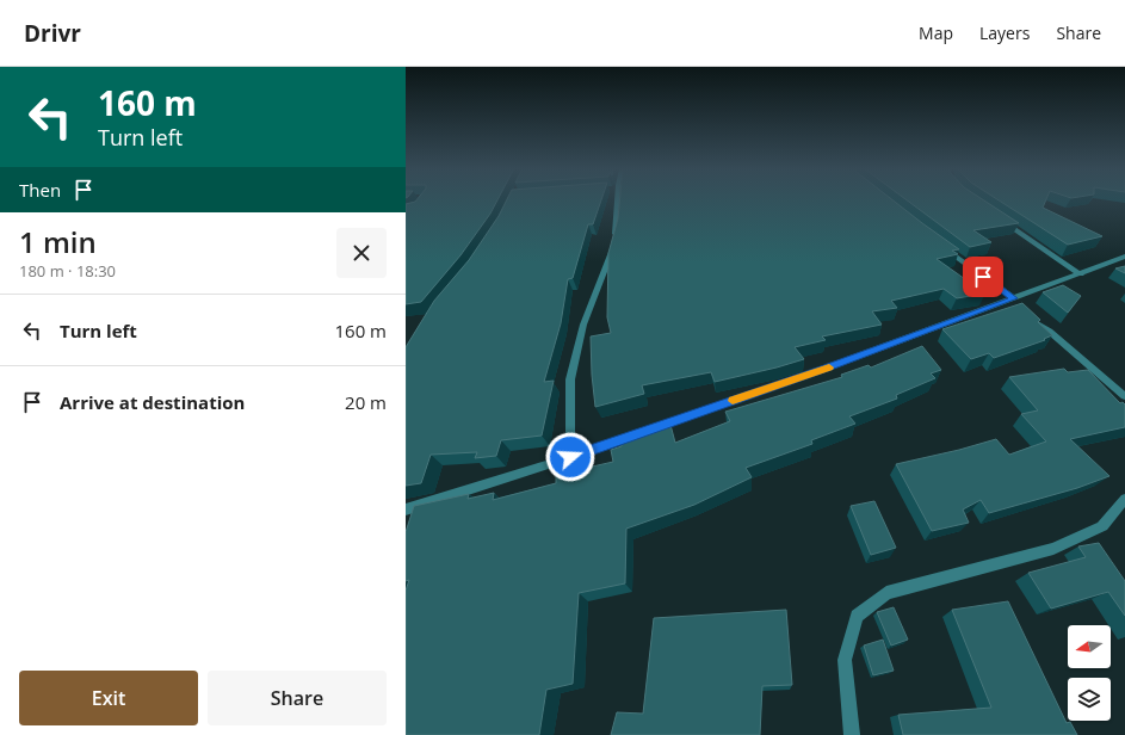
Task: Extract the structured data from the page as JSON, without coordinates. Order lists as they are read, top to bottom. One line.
{"north":"left","page":{"header":"Drivr","nav":["Map","Layers","Share"],"turn":["160 m","Turn left"],"then":"Then","heading":["1 min","180 m · 18:30"],"list":[{"name":"Turn left","value":"160 m"},{"name":"Arrive at destination","value":"20 m"}],"buttons":["Exit","Share"]}}
